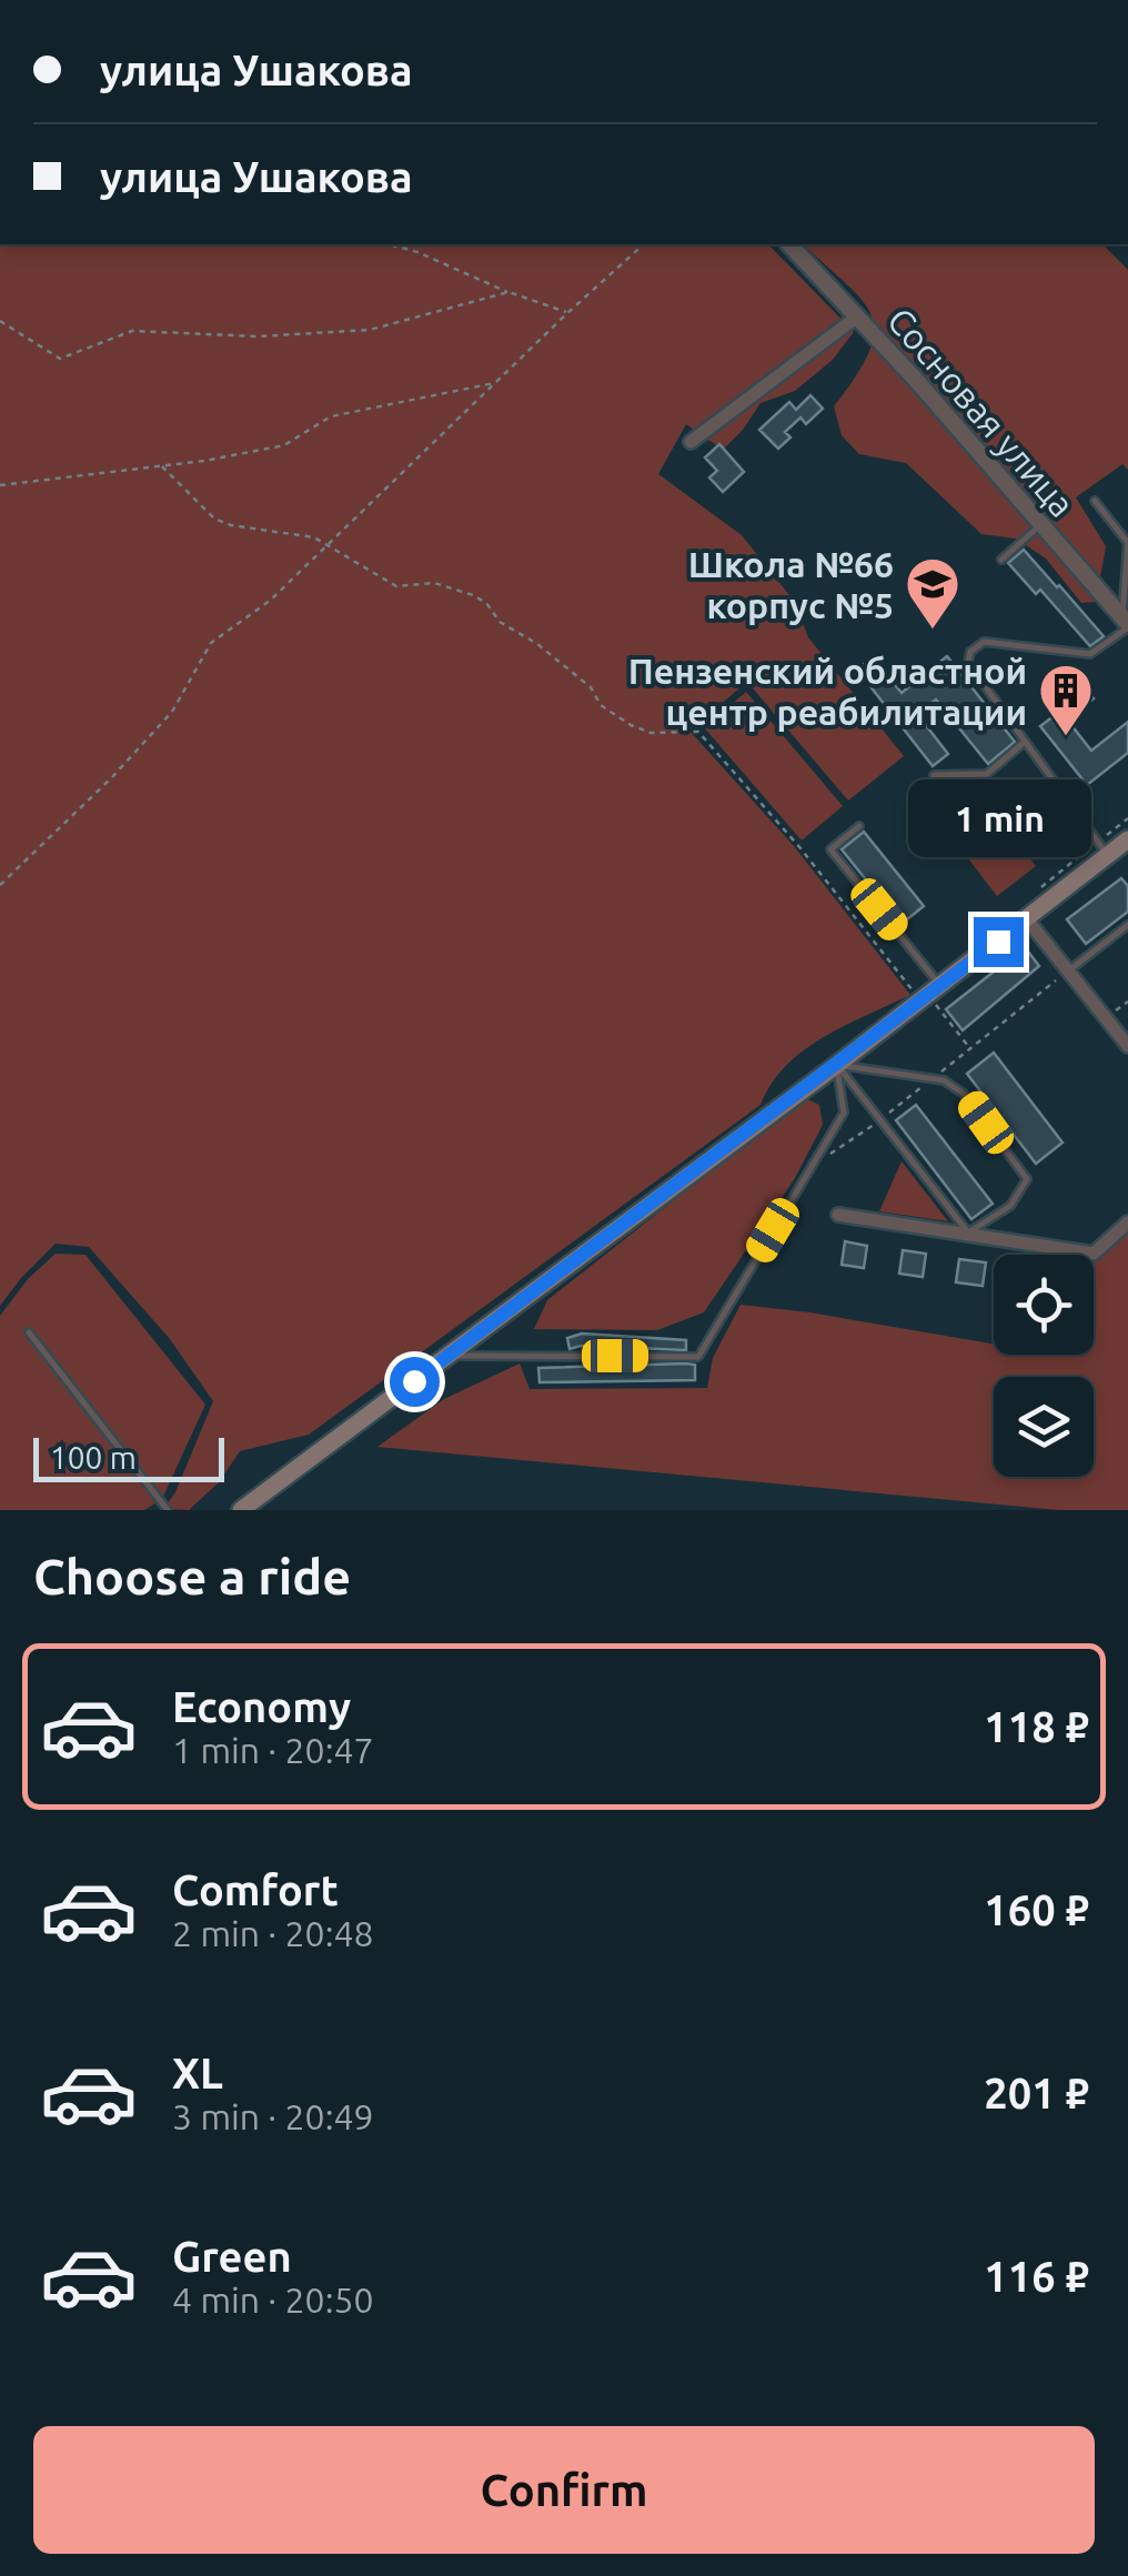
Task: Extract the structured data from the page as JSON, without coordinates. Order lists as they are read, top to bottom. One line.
{"streets":{"street":["Сосновая улица"]},"places":{"school or university":["Школа №66 корпус №5"],"building":["Пензенский областной центр реабилитации"]},"scale_bar":"100 m","page":{"banner":["улица Ушакова","улица Ушакова"],"bubble":"1 min","scale":"100 m","heading":"Choose a ride","list":[{"name":"Economy","note":"1 min · 20:47","value":"118 ₽"},{"name":"Comfort","note":"2 min · 20:48","value":"160 ₽"},{"name":"XL","note":"3 min · 20:49","value":"201 ₽"},{"name":"Green","note":"4 min · 20:50","value":"116 ₽"}],"buttons":"Confirm"}}
